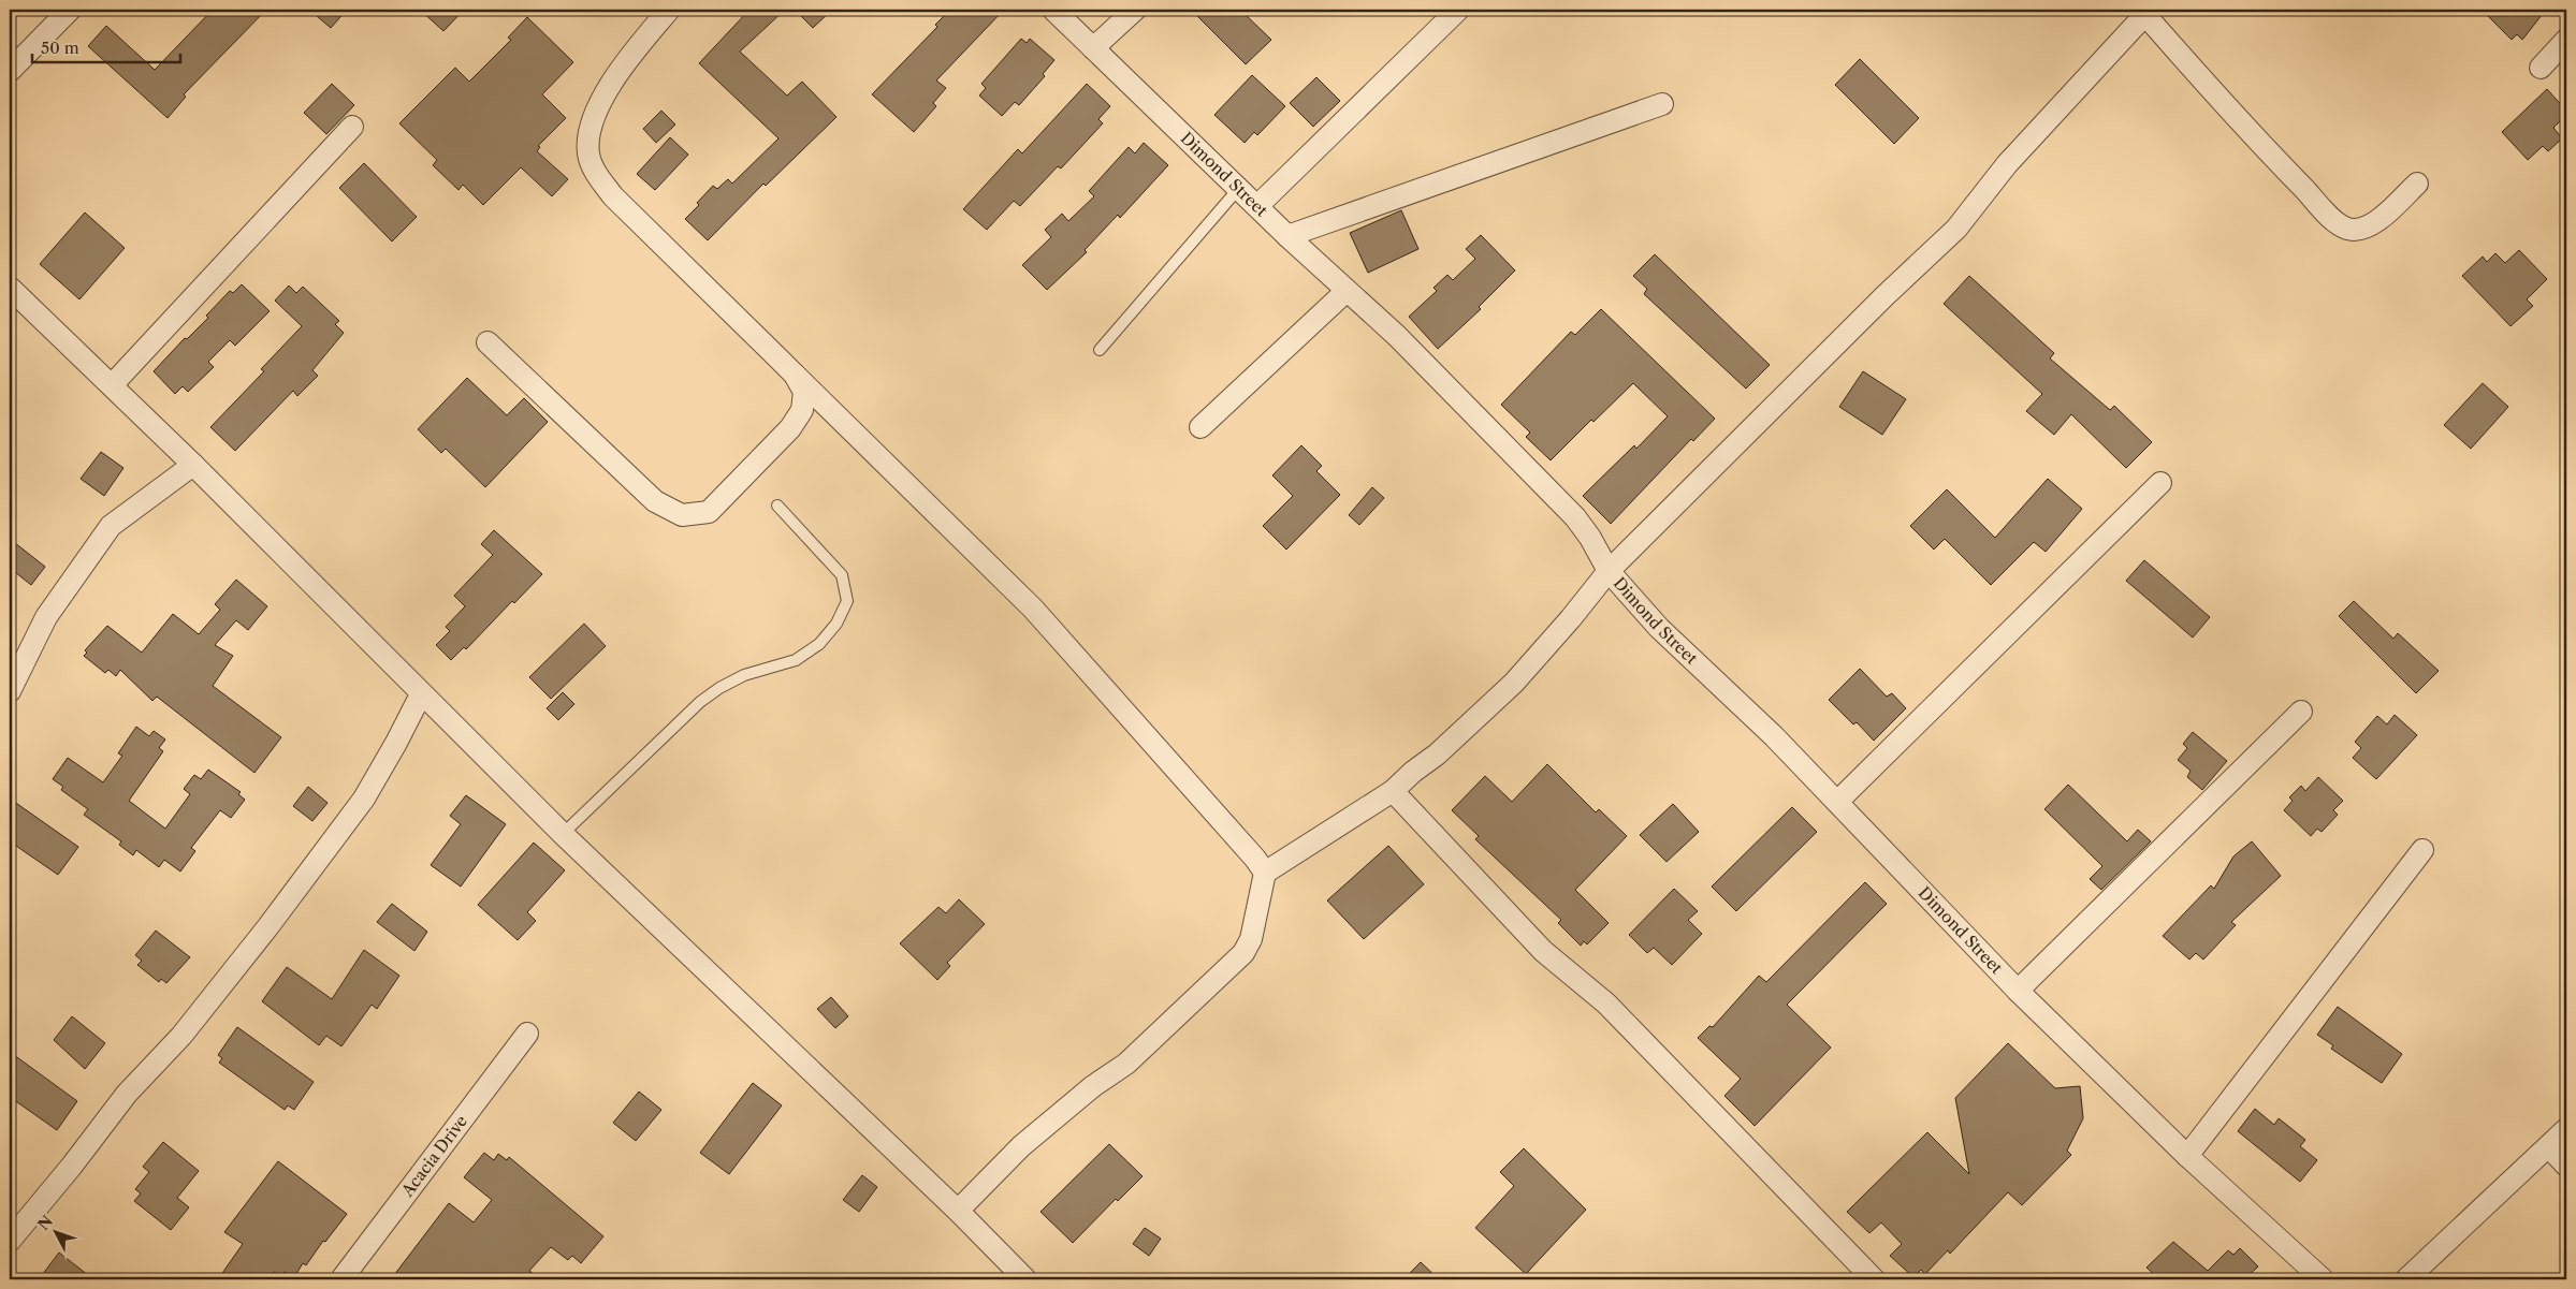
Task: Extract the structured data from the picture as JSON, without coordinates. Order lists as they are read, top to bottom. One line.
{"streets":{"street":["Dimond Street","Acacia Drive"]},"scale_bar":"50 m","north":"top left"}
